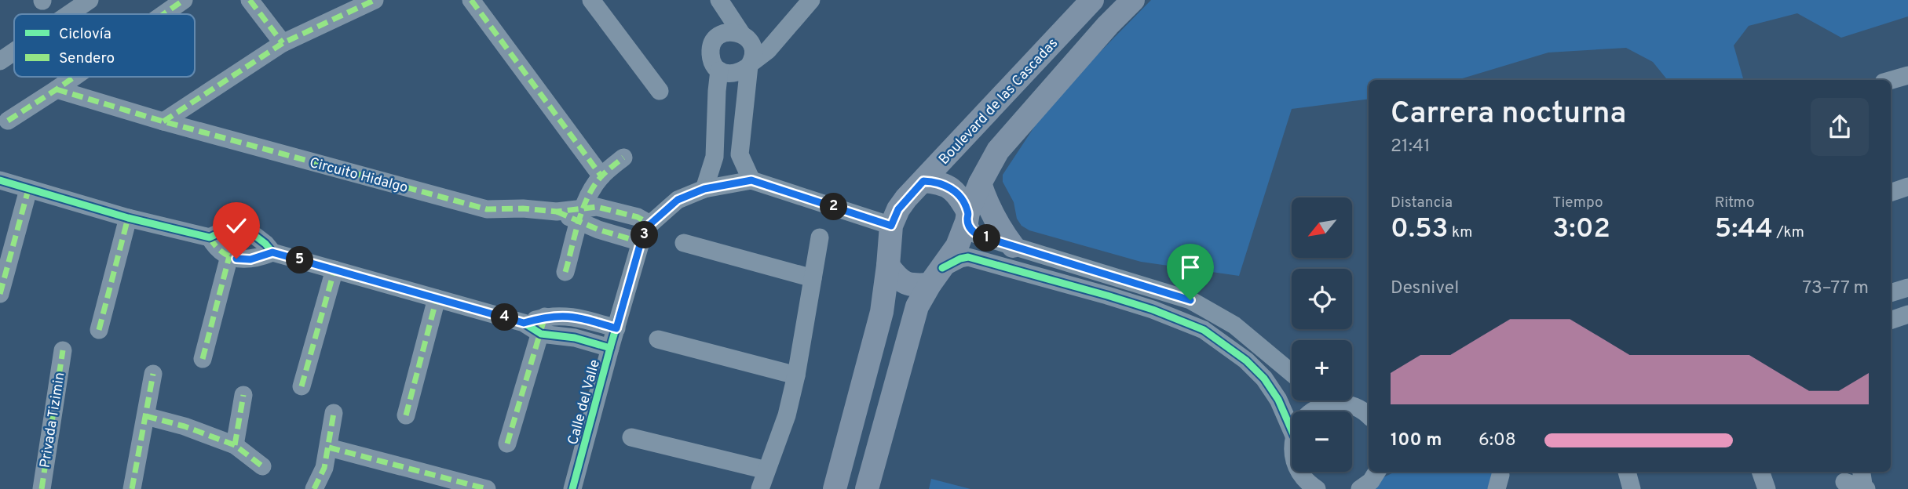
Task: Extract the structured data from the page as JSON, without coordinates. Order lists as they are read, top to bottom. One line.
{"streets":{"main road":["Boulevard de las Cascadas"],"street":["Circuito Hidalgo","Calle del Valle","Privada Tizimin"]},"crossings":[["Boulevard de las Cascadas","Calle del Valle"],["Circuito Hidalgo","Calle del Valle"]],"legend":["Ciclovía","Sendero"],"north":"bottom left","page":{"heading":["Carrera nocturna","21:41"],"stats":[["Distancia","0.53 km"],["Tiempo","3:02"],["Ritmo","5:44 /km"]],"pins":["2","3","1","5","4"],"map_buttons":["+","−"],"chart":["Desnivel","73–77 m"],"list":[{"name":"100 m","note":"6:08"}]}}
